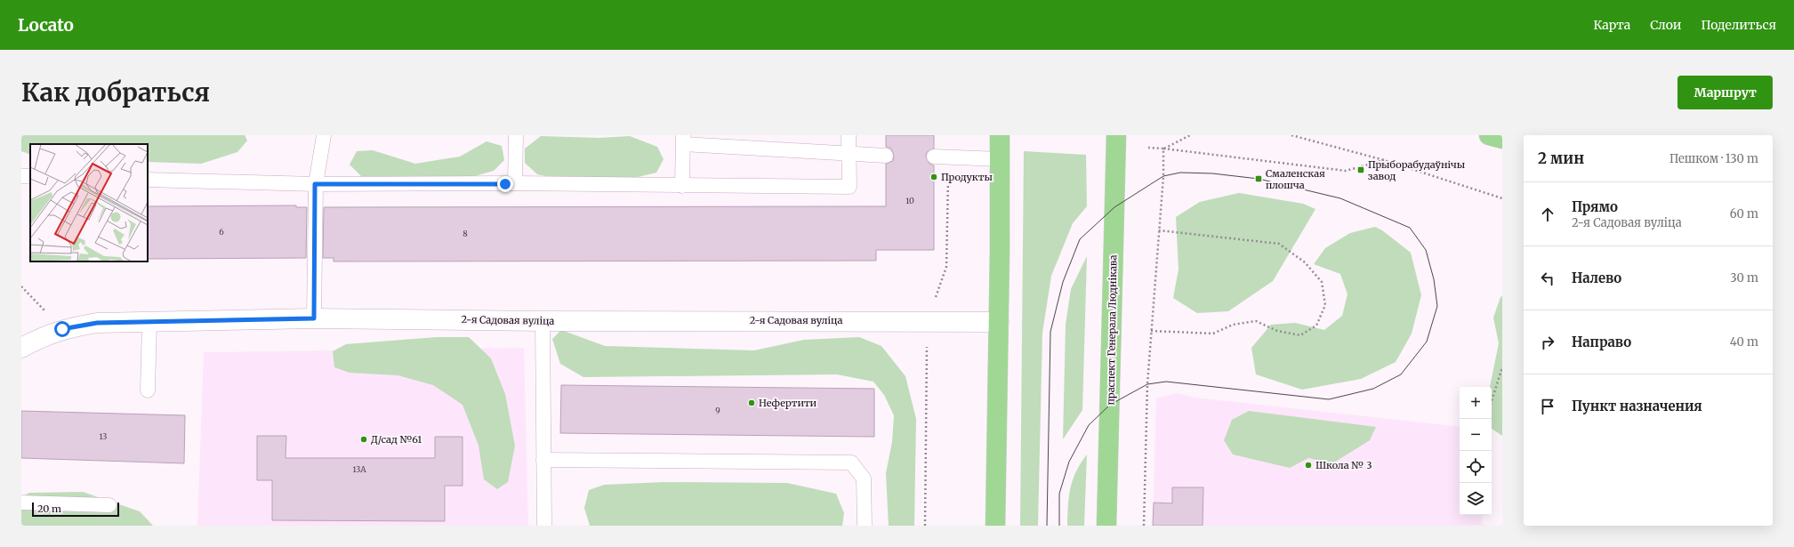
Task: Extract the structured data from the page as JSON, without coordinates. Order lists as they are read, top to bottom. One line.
{"streets":{"main road":["праспект Генерала Люднікава"],"street":["2-я Садовая вуліца"]},"places":{"transit":["Прыборабудаўнічы завод","Смаленская плошча"],"other":["Продукты","Нефертити","Д/сад №61","Школа № 3"]},"house_numbers":["10","6","8","9","13","13А"],"scale_bar":"20 m","page":{"header":"Locato","nav":["Карта","Слои","Поделиться"],"buttons":"Маршрут","title":"Как добраться","heading":["2 мин","Пешком · 130 m"],"list":[["Прямо","2-я Садовая вуліца","60 m"],["Налево","30 m"],["Направо","40 m"],"Пункт назначения"],"map_buttons":["+","−"],"scale":"20 m"}}
